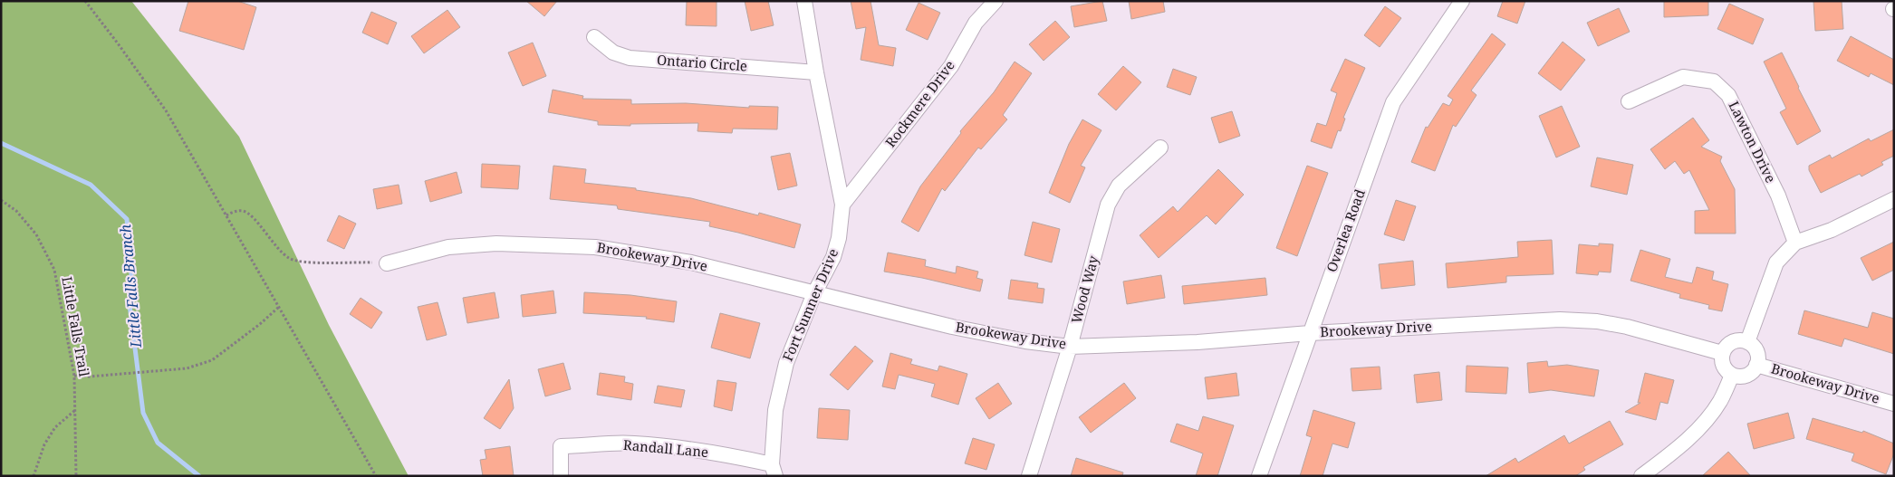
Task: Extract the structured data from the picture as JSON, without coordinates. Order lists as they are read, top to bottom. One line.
{"streets":{"street":["Ontario Circle","Rockmere Drive","Lawton Drive","Overlea Road","Brookeway Drive","Wood Way","Fort Sumner Drive","Randall Lane"],"path":["Little Falls Trail"]},"crossings":[["Ontario Circle","Fort Sumner Drive"],["Rockmere Drive","Fort Sumner Drive"],["Overlea Road","Brookeway Drive"],["Brookeway Drive","Wood Way"],["Brookeway Drive","Fort Sumner Drive"],["Fort Sumner Drive","Randall Lane"]],"water":["Little Falls Branch"]}
